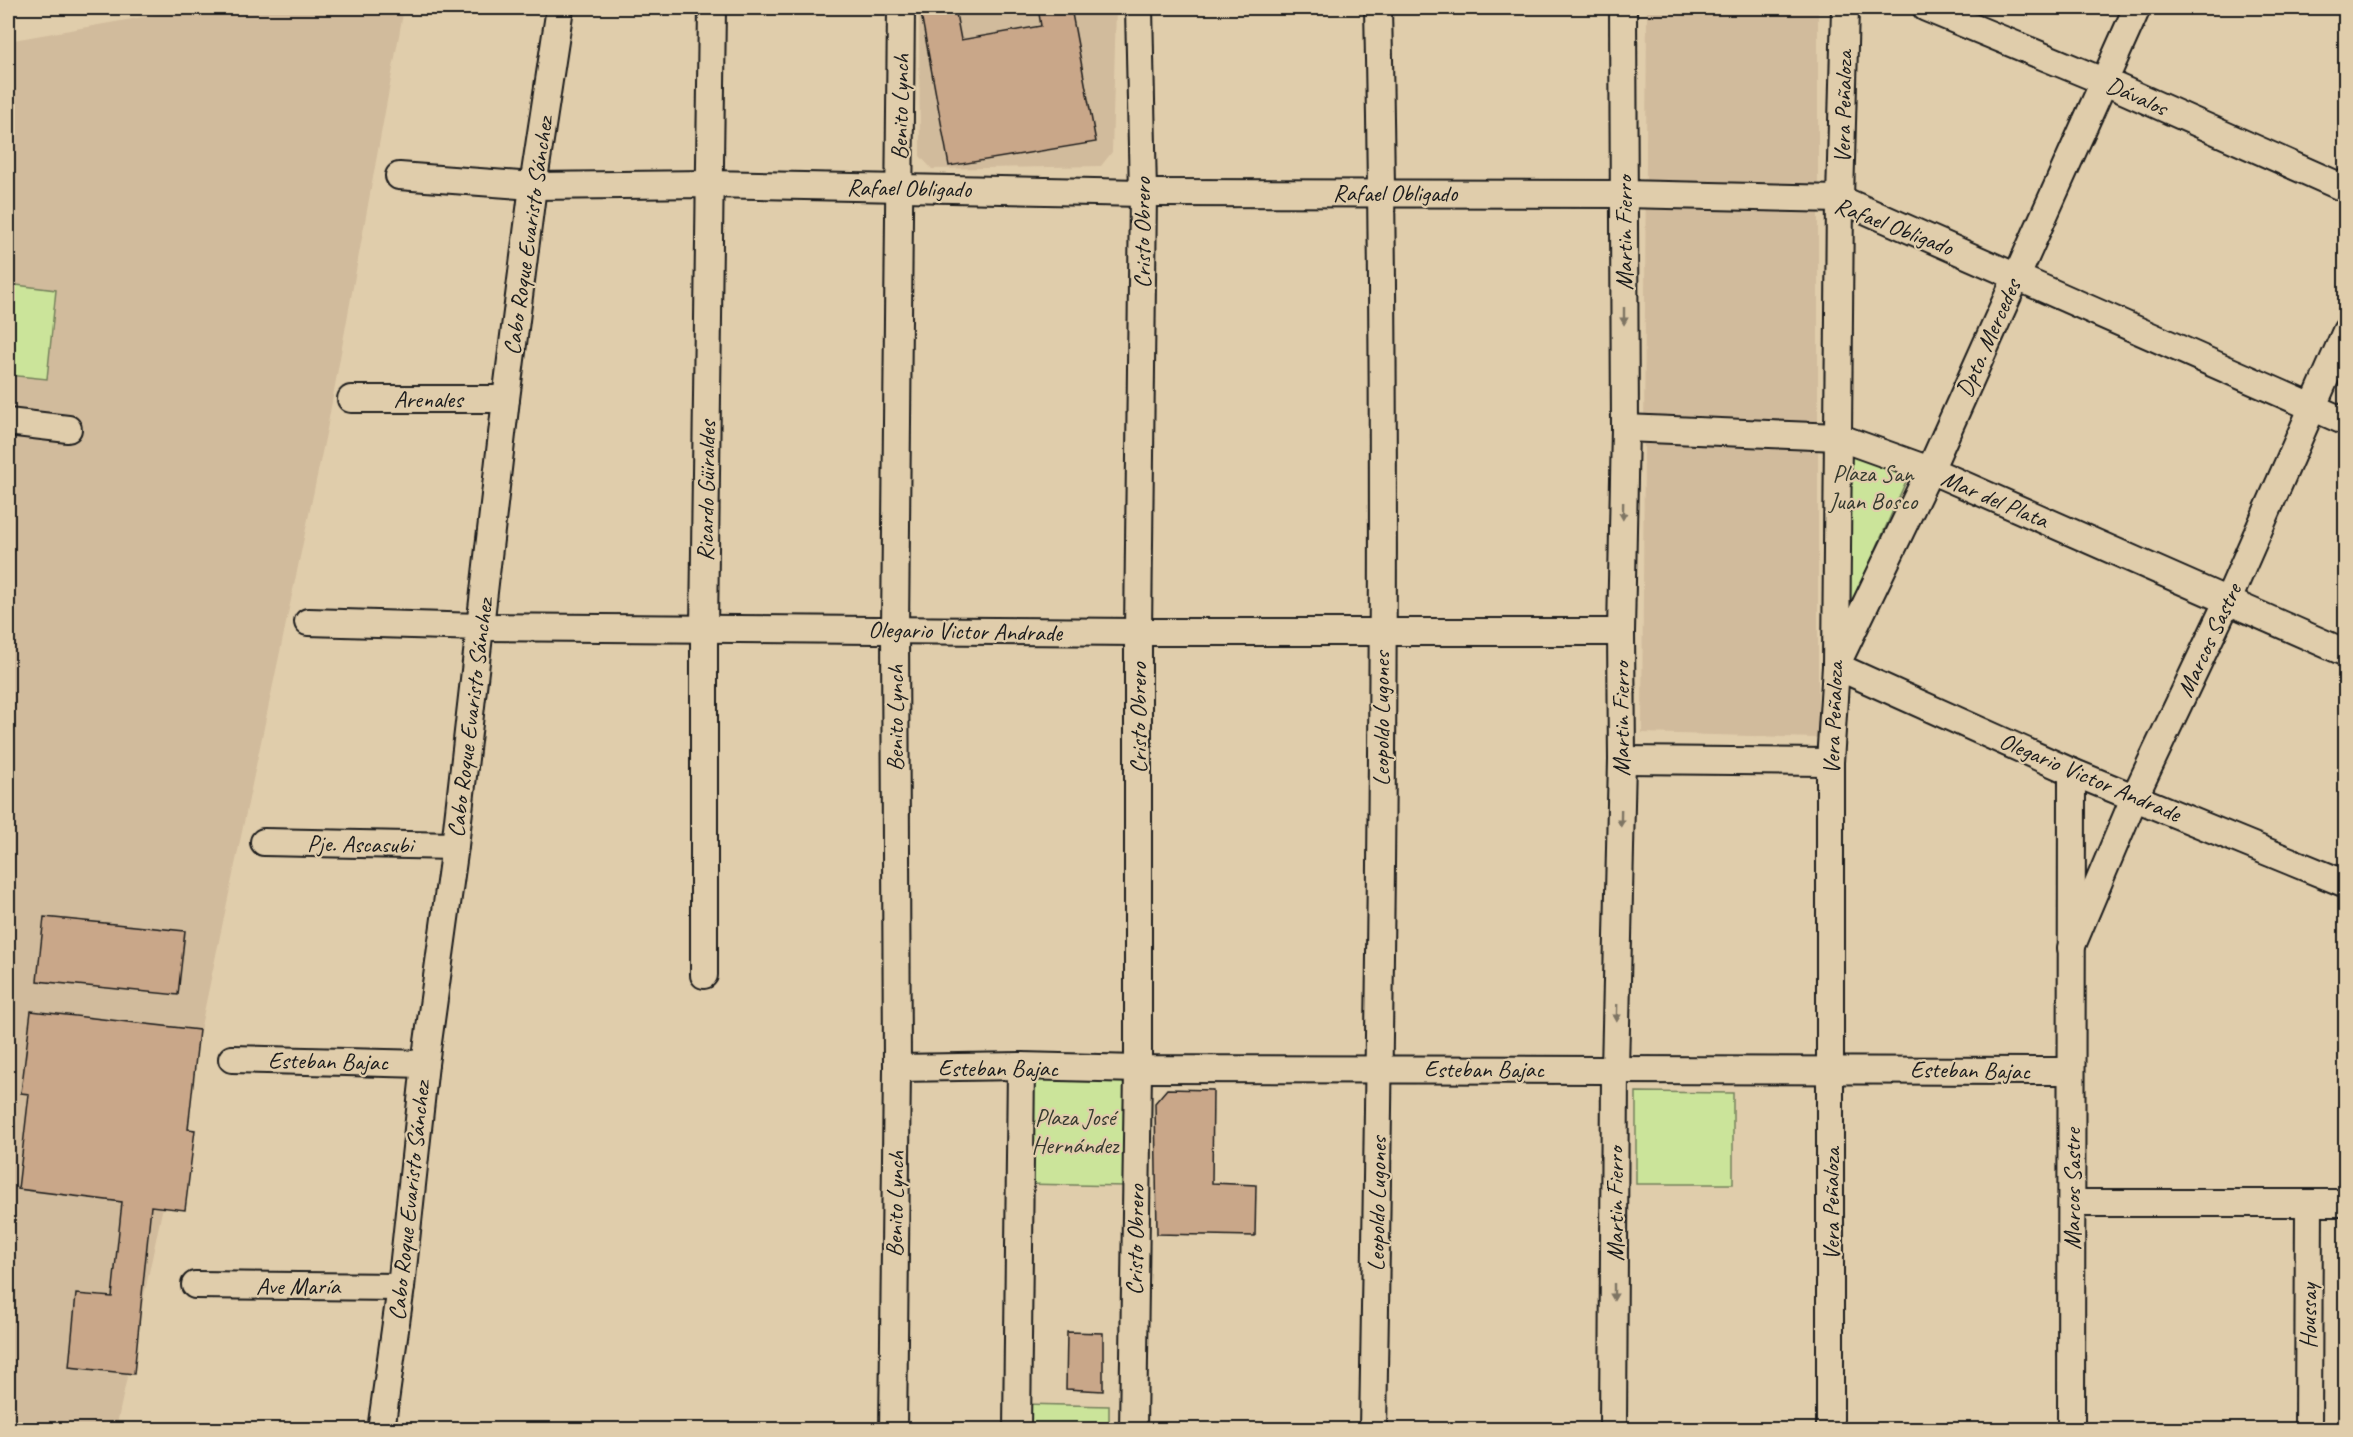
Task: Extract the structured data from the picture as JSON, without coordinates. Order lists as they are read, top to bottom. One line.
{"streets":{"street":["Dávalos","Benito Lynch","Vera Peñaloza","Rafael Obligado","Cristo Obrero","Martin Fierro","Cabo Roque Evaristo Sánchez","Dpto. Mercedes","Arenales","Ricardo Güiraldes","Mar del Plata","Olegario Victor Andrade","Marcos Sastre","Leopoldo Lugones","Pje. Ascasubi","Esteban Bajac","Ave María","Houssay"]},"crossings":[["Dávalos","Dpto. Mercedes"],["Benito Lynch","Rafael Obligado"],["Benito Lynch","Olegario Victor Andrade"],["Benito Lynch","Esteban Bajac"],["Vera Peñaloza","Rafael Obligado"],["Vera Peñaloza","Dpto. Mercedes"],["Vera Peñaloza","Mar del Plata"],["Vera Peñaloza","Olegario Victor Andrade"],["Vera Peñaloza","Esteban Bajac"],["Rafael Obligado","Cristo Obrero"],["Rafael Obligado","Martin Fierro"],["Rafael Obligado","Cabo Roque Evaristo Sánchez"],["Rafael Obligado","Dpto. Mercedes"],["Rafael Obligado","Ricardo Güiraldes"],["Rafael Obligado","Marcos Sastre"],["Rafael Obligado","Leopoldo Lugones"],["Cristo Obrero","Olegario Victor Andrade"],["Cristo Obrero","Esteban Bajac"],["Martin Fierro","Mar del Plata"],["Martin Fierro","Olegario Victor Andrade"],["Martin Fierro","Esteban Bajac"],["Cabo Roque Evaristo Sánchez","Arenales"],["Cabo Roque Evaristo Sánchez","Olegario Victor Andrade"],["Cabo Roque Evaristo Sánchez","Pje. Ascasubi"],["Cabo Roque Evaristo Sánchez","Esteban Bajac"],["Cabo Roque Evaristo Sánchez","Ave María"],["Dpto. Mercedes","Mar del Plata"],["Dpto. Mercedes","Olegario Victor Andrade"],["Ricardo Güiraldes","Olegario Victor Andrade"],["Mar del Plata","Marcos Sastre"],["Olegario Victor Andrade","Marcos Sastre"],["Olegario Victor Andrade","Leopoldo Lugones"],["Marcos Sastre","Esteban Bajac"],["Leopoldo Lugones","Esteban Bajac"]],"one_way":["Martin Fierro"],"parks":["Plaza San Juan Bosco","Plaza José Hernández"]}
